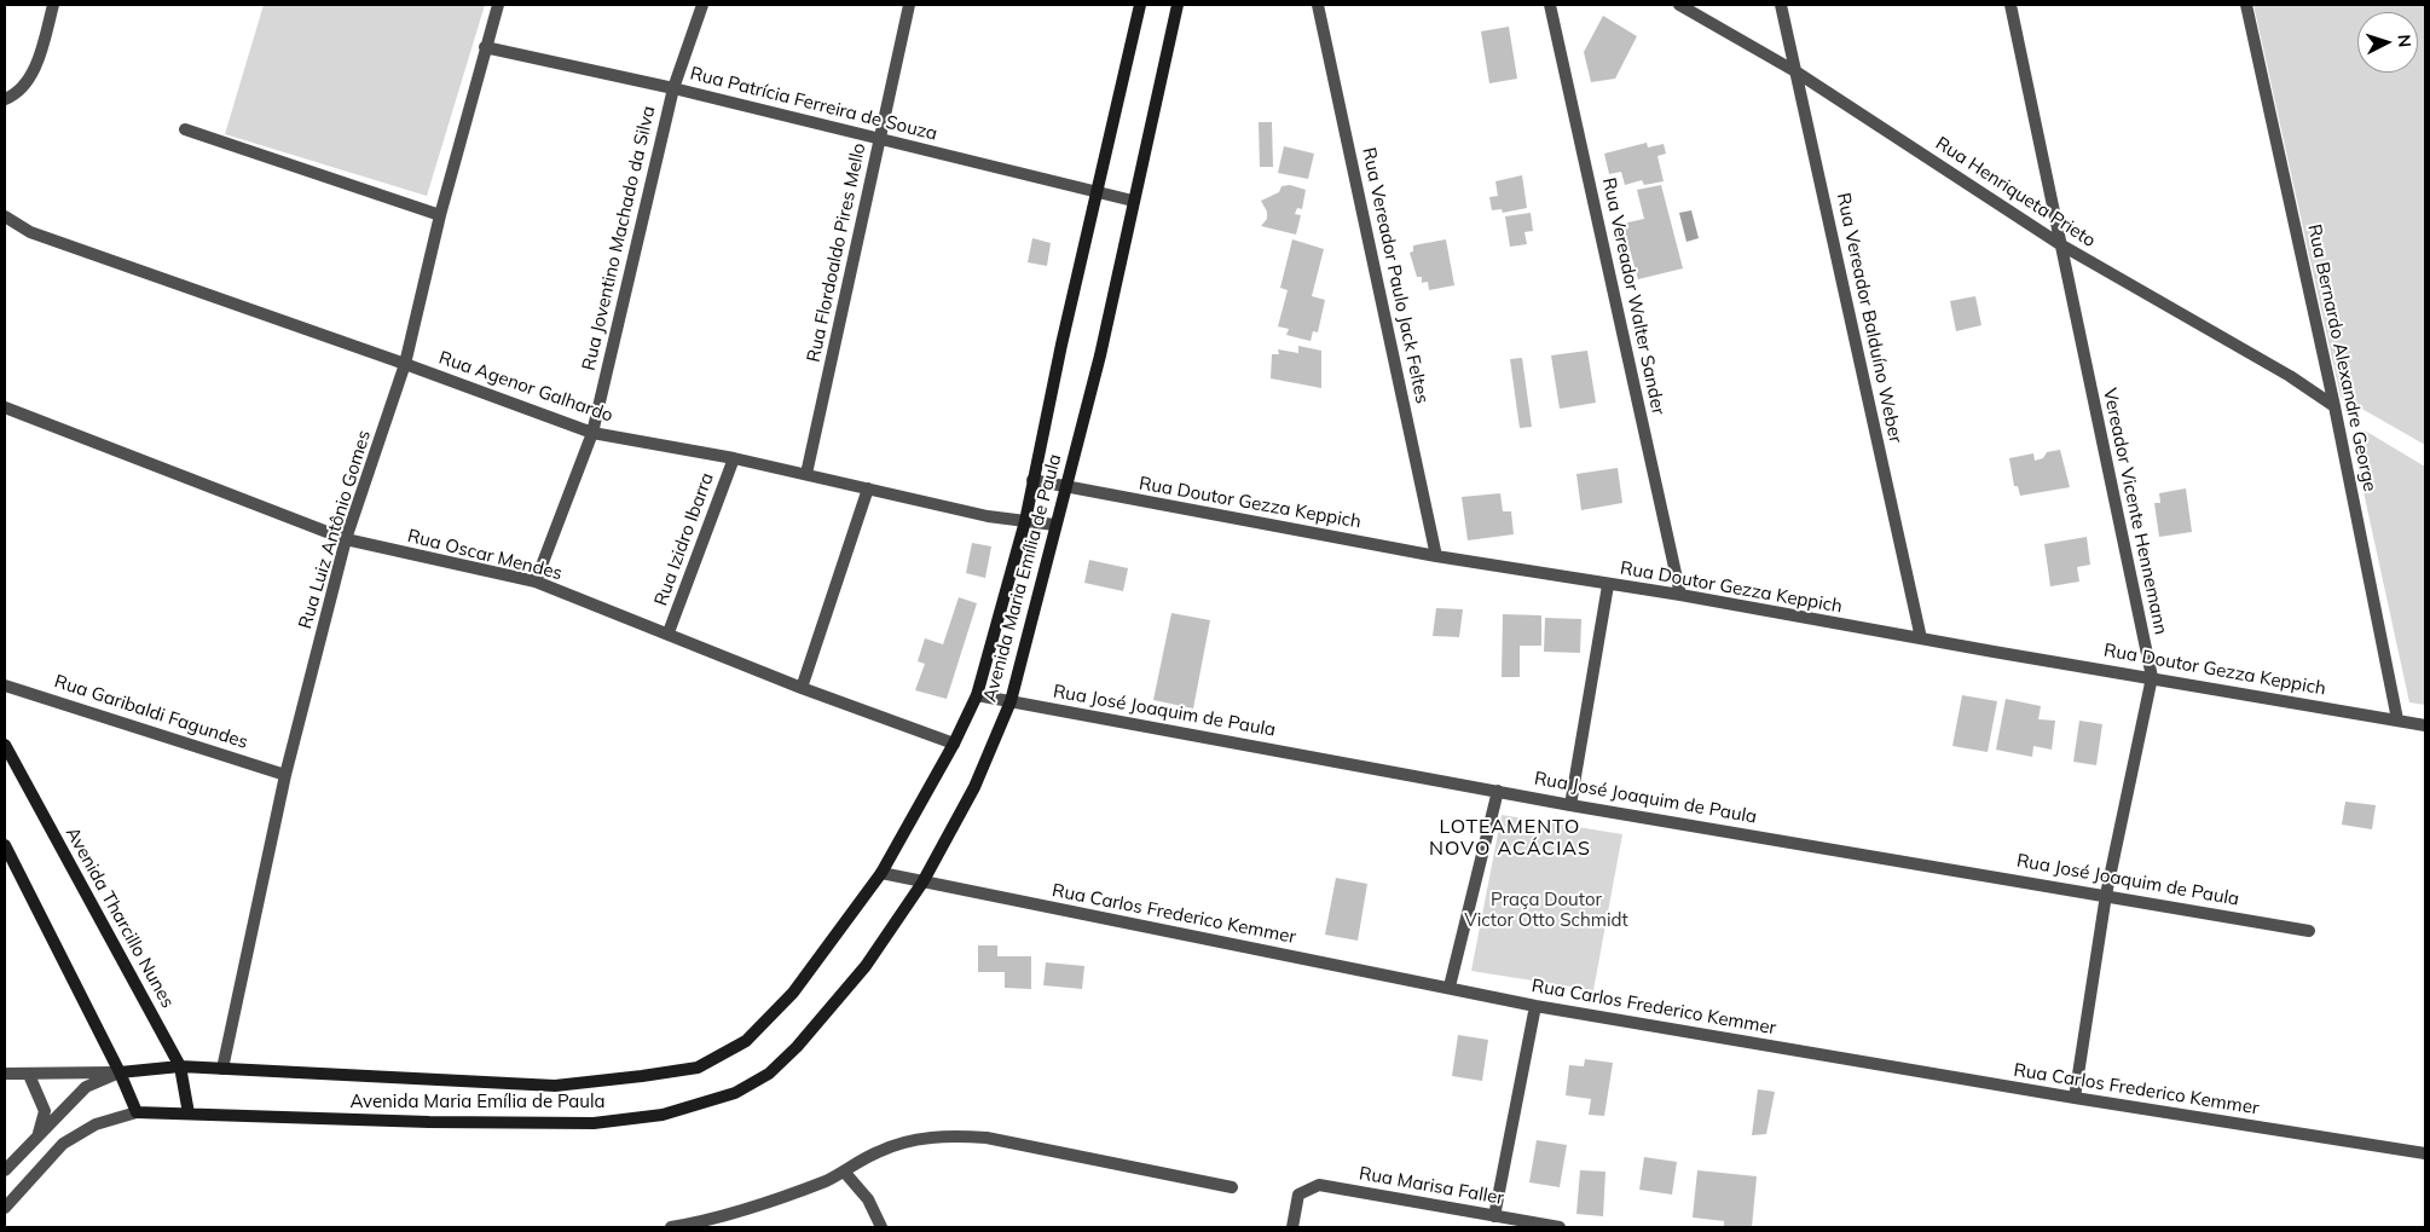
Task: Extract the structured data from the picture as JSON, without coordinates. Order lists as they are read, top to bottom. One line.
{"streets":{"main road":["Avenida Maria Emília de Paula","Avenida Tharcillo Nunes"],"street":["Rua Patrícia Ferreira de Souza","Rua Henriqueta Prieto","Rua Joventino Machado da Silva","Rua Flordoaldo Pires Mello","Rua Vereador Paulo Jack Feltes","Rua Vereador Walter Sander","Rua Vereador Balduíno Weber","Rua Bernardo Alexandre George","Rua Agenor Galhardo","Rua Doutor Gezza Keppich","Vereador Vicente Hennemann","Rua Luiz Antônio Gomes","Rua Izidro Ibarra","Rua Oscar Mendes","Rua José Joaquim de Paula","Rua Garibaldi Fagundes","Rua Carlos Frederico Kemmer","Rua Marisa Faller"]},"crossings":[["Rua Patrícia Ferreira de Souza","Rua Joventino Machado da Silva"],["Rua Patrícia Ferreira de Souza","Rua Flordoaldo Pires Mello"],["Rua Patrícia Ferreira de Souza","Rua Luiz Antônio Gomes"],["Rua Patrícia Ferreira de Souza","Avenida Maria Emília de Paula"],["Rua Henriqueta Prieto","Rua Vereador Balduíno Weber"],["Rua Henriqueta Prieto","Rua Bernardo Alexandre George"],["Rua Henriqueta Prieto","Vereador Vicente Hennemann"],["Rua Joventino Machado da Silva","Rua Agenor Galhardo"],["Rua Joventino Machado da Silva","Rua Oscar Mendes"],["Rua Flordoaldo Pires Mello","Rua Agenor Galhardo"],["Rua Vereador Paulo Jack Feltes","Rua Doutor Gezza Keppich"],["Rua Vereador Walter Sander","Rua Doutor Gezza Keppich"],["Rua Vereador Balduíno Weber","Rua Doutor Gezza Keppich"],["Rua Bernardo Alexandre George","Rua Doutor Gezza Keppich"],["Rua Agenor Galhardo","Rua Luiz Antônio Gomes"],["Rua Agenor Galhardo","Rua Izidro Ibarra"],["Rua Agenor Galhardo","Avenida Maria Emília de Paula"],["Rua Doutor Gezza Keppich","Vereador Vicente Hennemann"],["Rua Doutor Gezza Keppich","Avenida Maria Emília de Paula"],["Vereador Vicente Hennemann","Rua José Joaquim de Paula"],["Vereador Vicente Hennemann","Rua Carlos Frederico Kemmer"],["Rua Luiz Antônio Gomes","Rua Oscar Mendes"],["Rua Luiz Antônio Gomes","Avenida Maria Emília de Paula"],["Rua Luiz Antônio Gomes","Rua Garibaldi Fagundes"],["Rua Izidro Ibarra","Rua Oscar Mendes"],["Rua Oscar Mendes","Avenida Maria Emília de Paula"],["Avenida Maria Emília de Paula","Rua José Joaquim de Paula"],["Avenida Maria Emília de Paula","Rua Carlos Frederico Kemmer"],["Avenida Maria Emília de Paula","Avenida Tharcillo Nunes"]],"districts":["LOTEAMENTO NOVO ACÁCIAS"],"parks":["Praça Doutor Victor Otto Schmidt"],"north":"right"}
